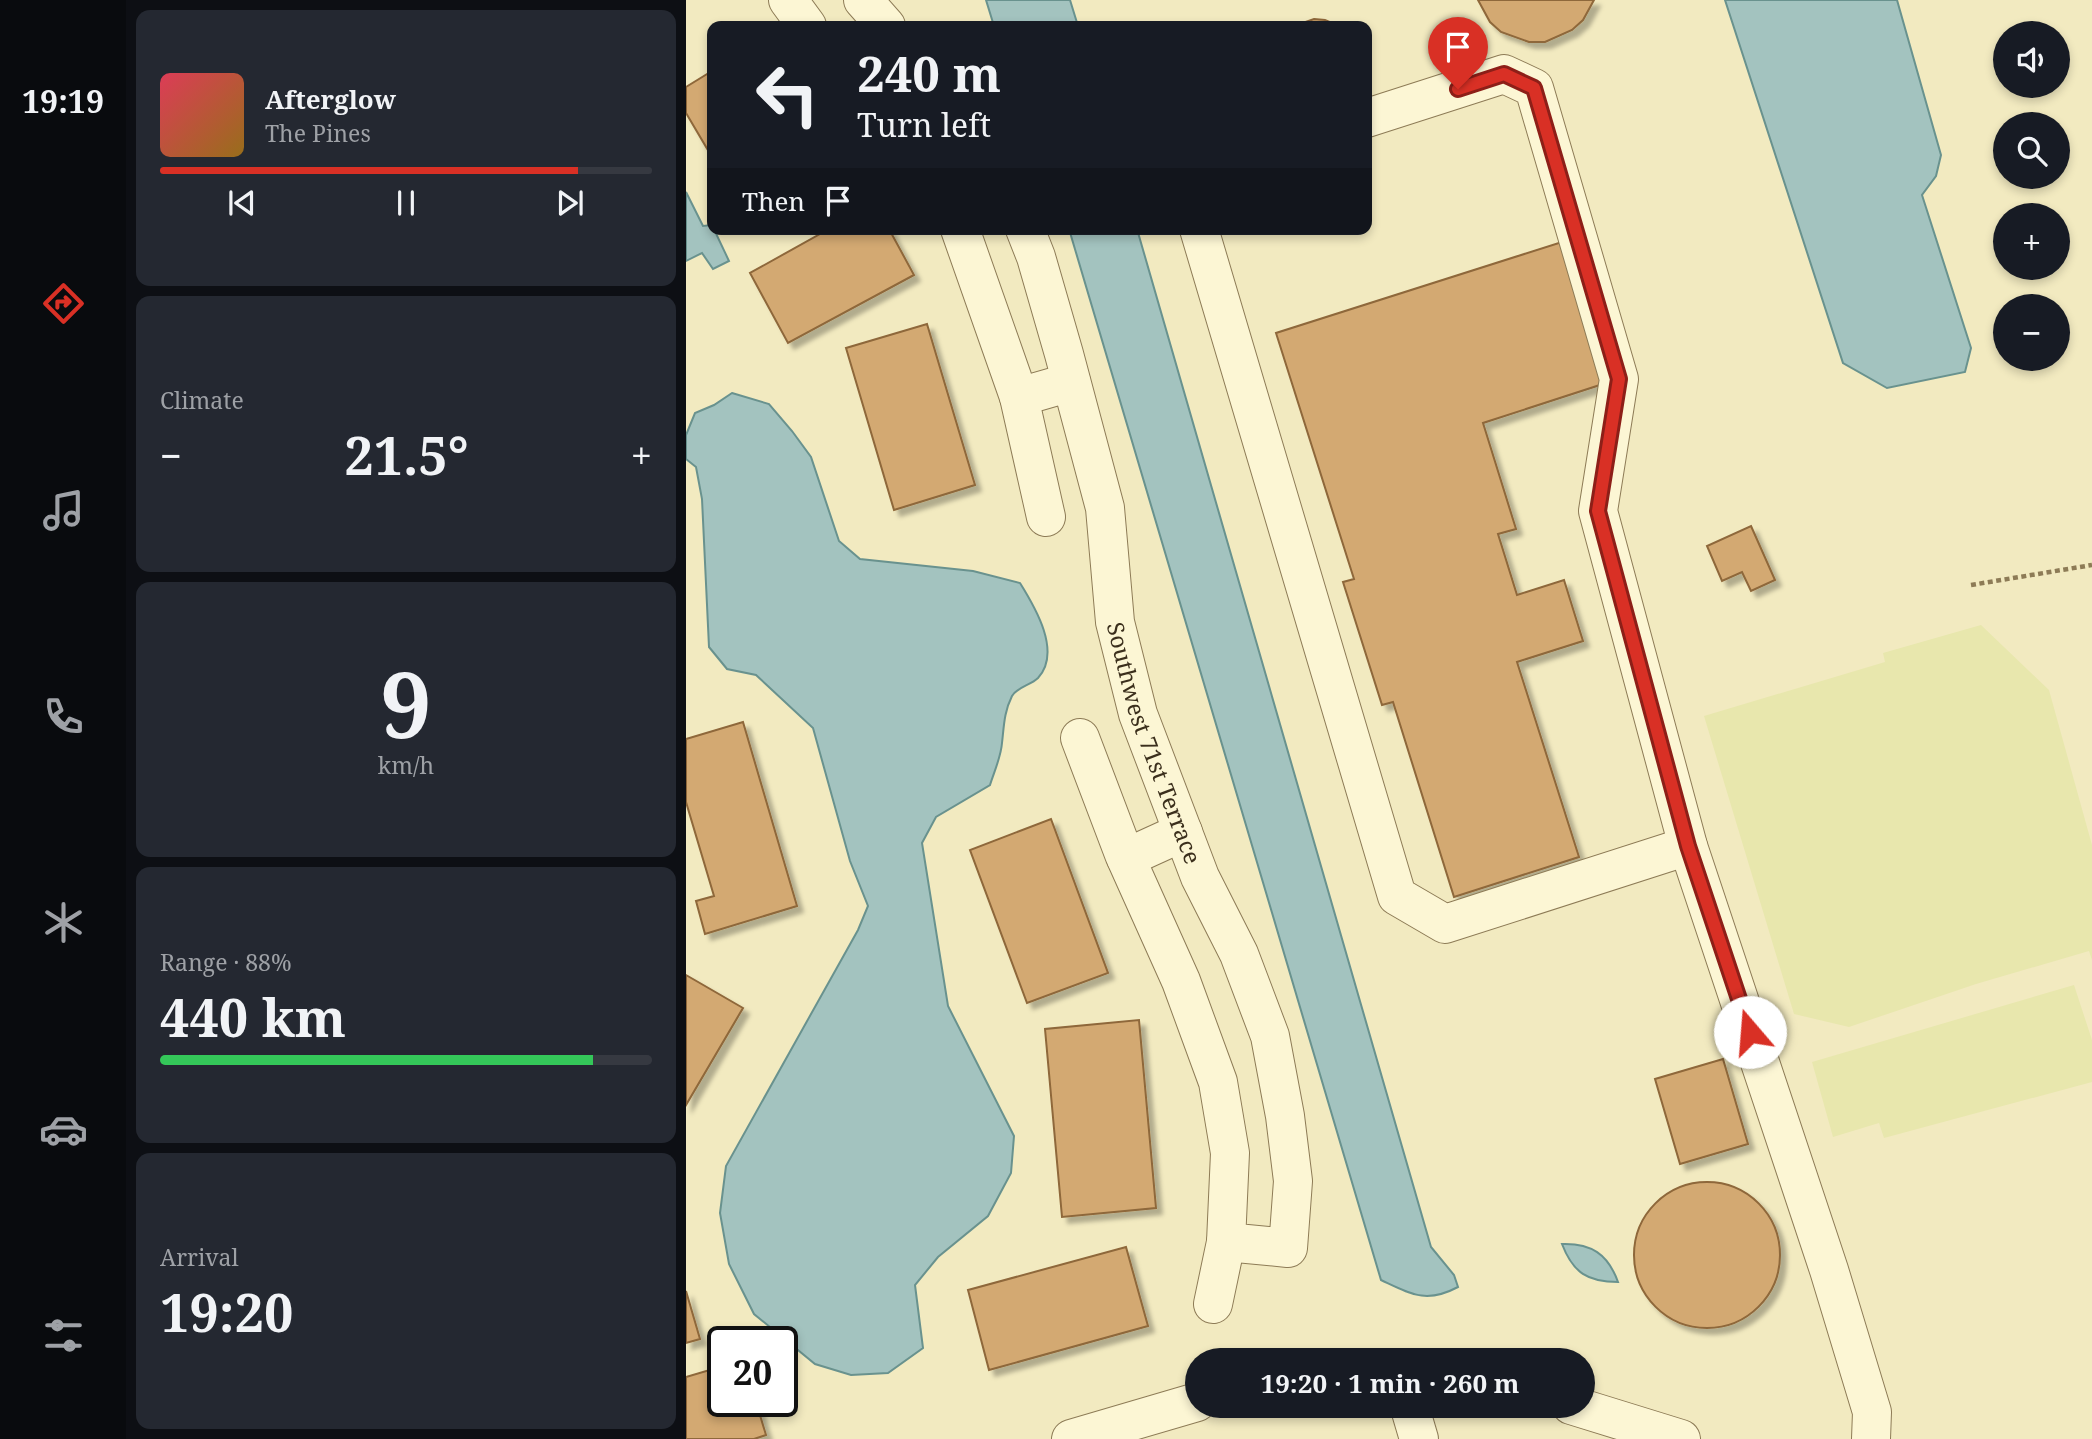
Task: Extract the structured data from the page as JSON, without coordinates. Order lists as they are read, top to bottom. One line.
{"streets":{"street":["Southwest 71st Terrace"]},"page":{"tabs":"19:19","map_buttons":["+","−"],"turn":["240 m","Turn left"],"song":["Afterglow","The Pines"],"then":"Then","tile":["Climate",["9","km/h"],["Range · 88%","440 km"],["Arrival","19:20"]],"heat":["−","21.5°","+"],"limit":"20","trip":"19:20 · 1 min · 260 m"}}
